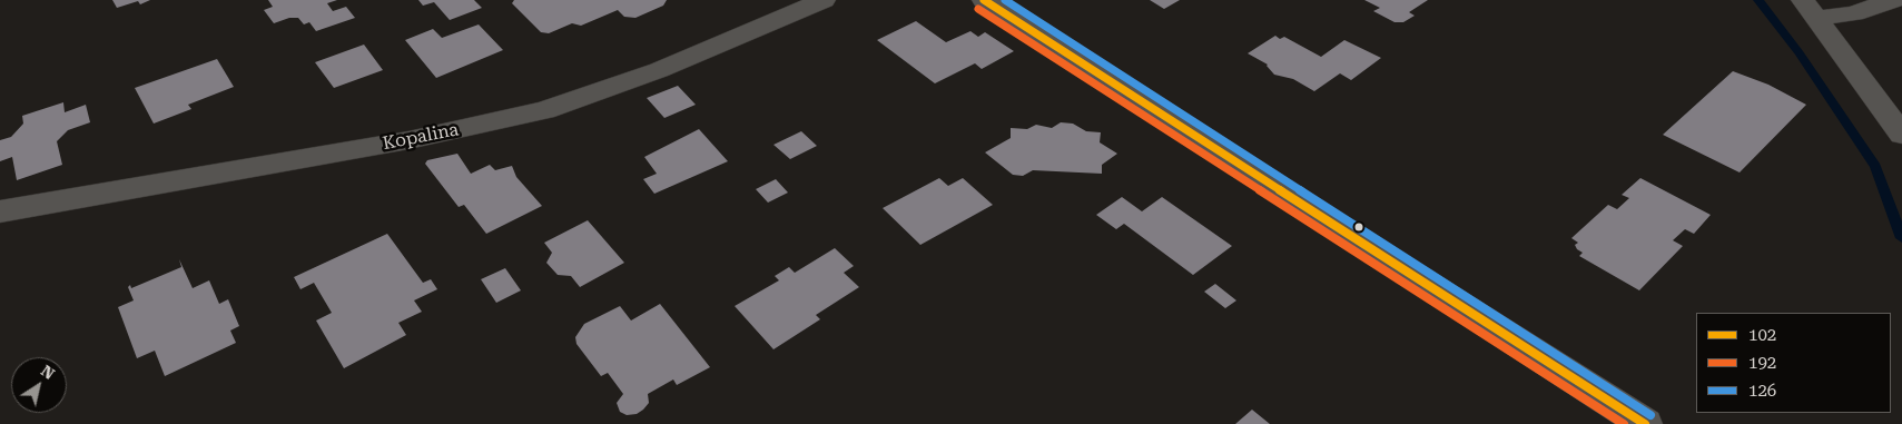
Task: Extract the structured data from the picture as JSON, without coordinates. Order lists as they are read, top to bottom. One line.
{"streets":{"street":["Kopalina"]},"lines":["transit line 102","transit line 126","transit line 192"],"legend":["102","192","126"],"north":"top right"}
